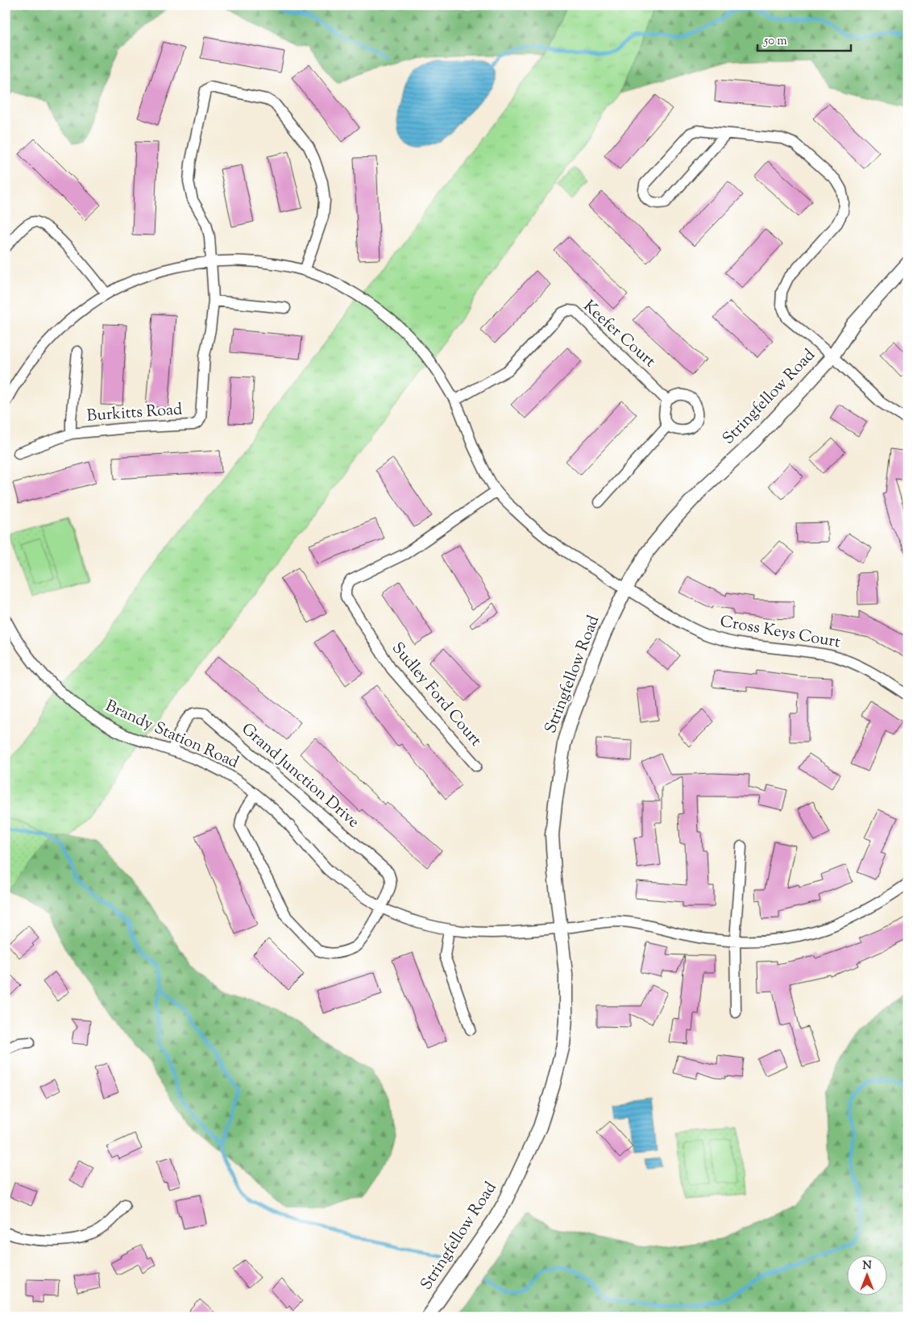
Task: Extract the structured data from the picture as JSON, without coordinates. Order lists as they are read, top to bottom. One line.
{"streets":{"main road":["Stringfellow Road"],"street":["Keefer Court","Burkitts Road","Cross Keys Court","Sudley Ford Court","Brandy Station Road","Grand Junction Drive"]},"crossings":[["Stringfellow Road","Cross Keys Court"],["Stringfellow Road","Brandy Station Road"],["Brandy Station Road","Grand Junction Drive"]],"scale_bar":"50 m","north":"top"}
